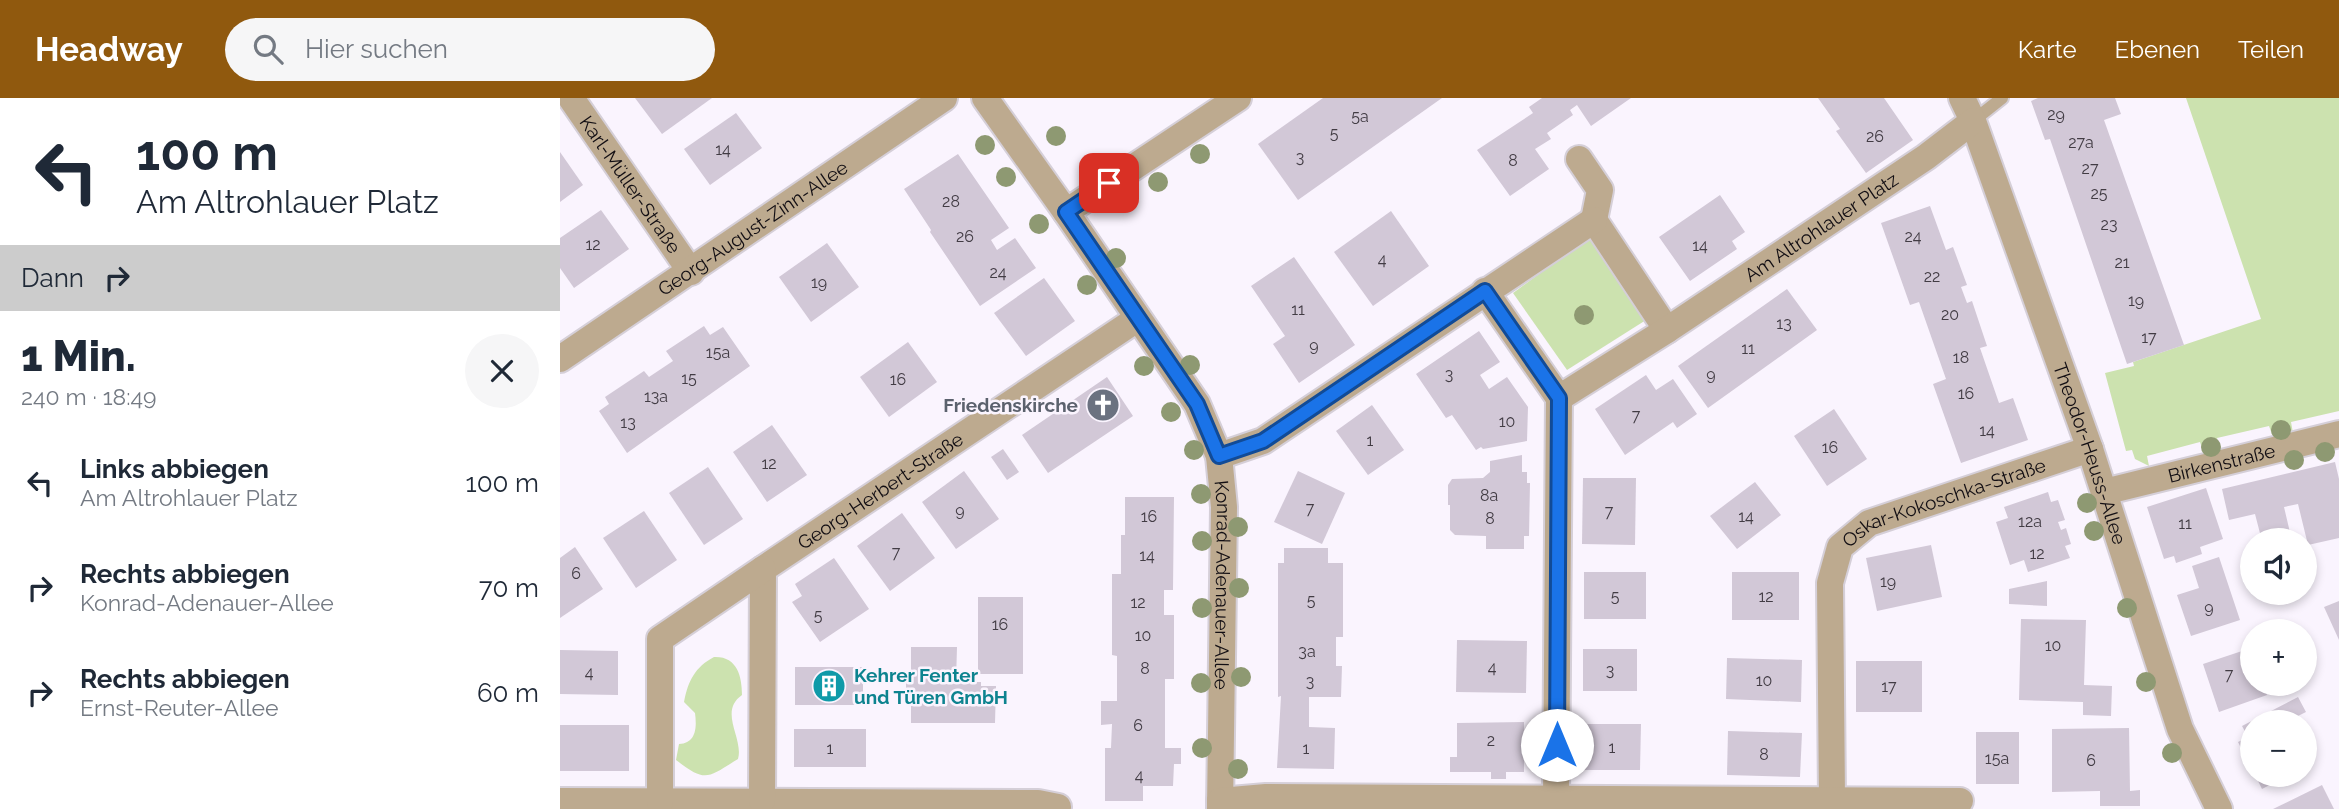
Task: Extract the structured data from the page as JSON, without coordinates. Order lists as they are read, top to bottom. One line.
{"streets":{"street":["Karl-Müller-Straße","Am Altrohlauer Platz","Georg-August-Zinn-Allee","Theodor-Heuss-Allee","Birkenstraße","Georg-Herbert-Straße","Oskar-Kokoschka-Straße","Konrad-Adenauer-Allee"]},"crossings":[["Karl-Müller-Straße","Georg-August-Zinn-Allee"],["Am Altrohlauer Platz","Theodor-Heuss-Allee"],["Theodor-Heuss-Allee","Birkenstraße"],["Theodor-Heuss-Allee","Oskar-Kokoschka-Straße"],["Georg-Herbert-Straße","Konrad-Adenauer-Allee"]],"places":{"church":["Friedenskirche"],"building":["Kehrer Fenter und Türen GmbH"]},"house_numbers":["29","5a","5","26","27a","14","3","8","27","25","28","23","26","24","12","14","4","21","24","22","19","19","11","20","13","17","9","11","15a","18","3","9","15","16","16","13a","7","10","13","14","1","16","12","8a","7","9","7","16","14","8","12a","11","7","12","14","6","19","5","12","5","12","9","5","16","10","10","3a","4","8","3","4","7","10","3","17","6","2","1","1","1","8","15a","6","4"],"page":{"header":"Headway","search":"Hier suchen","nav":["Karte","Ebenen","Teilen"],"turn":["100 m","Am Altrohlauer Platz"],"then":"Dann","heading":["1 Min.","240 m · 18:49"],"list":[{"name":"Links abbiegen","note":"Am Altrohlauer Platz","value":"100 m"},{"name":"Rechts abbiegen","note":"Konrad-Adenauer-Allee","value":"70 m"},{"name":"Rechts abbiegen","note":"Ernst-Reuter-Allee","value":"60 m"}],"map_buttons":["+","−"]}}
